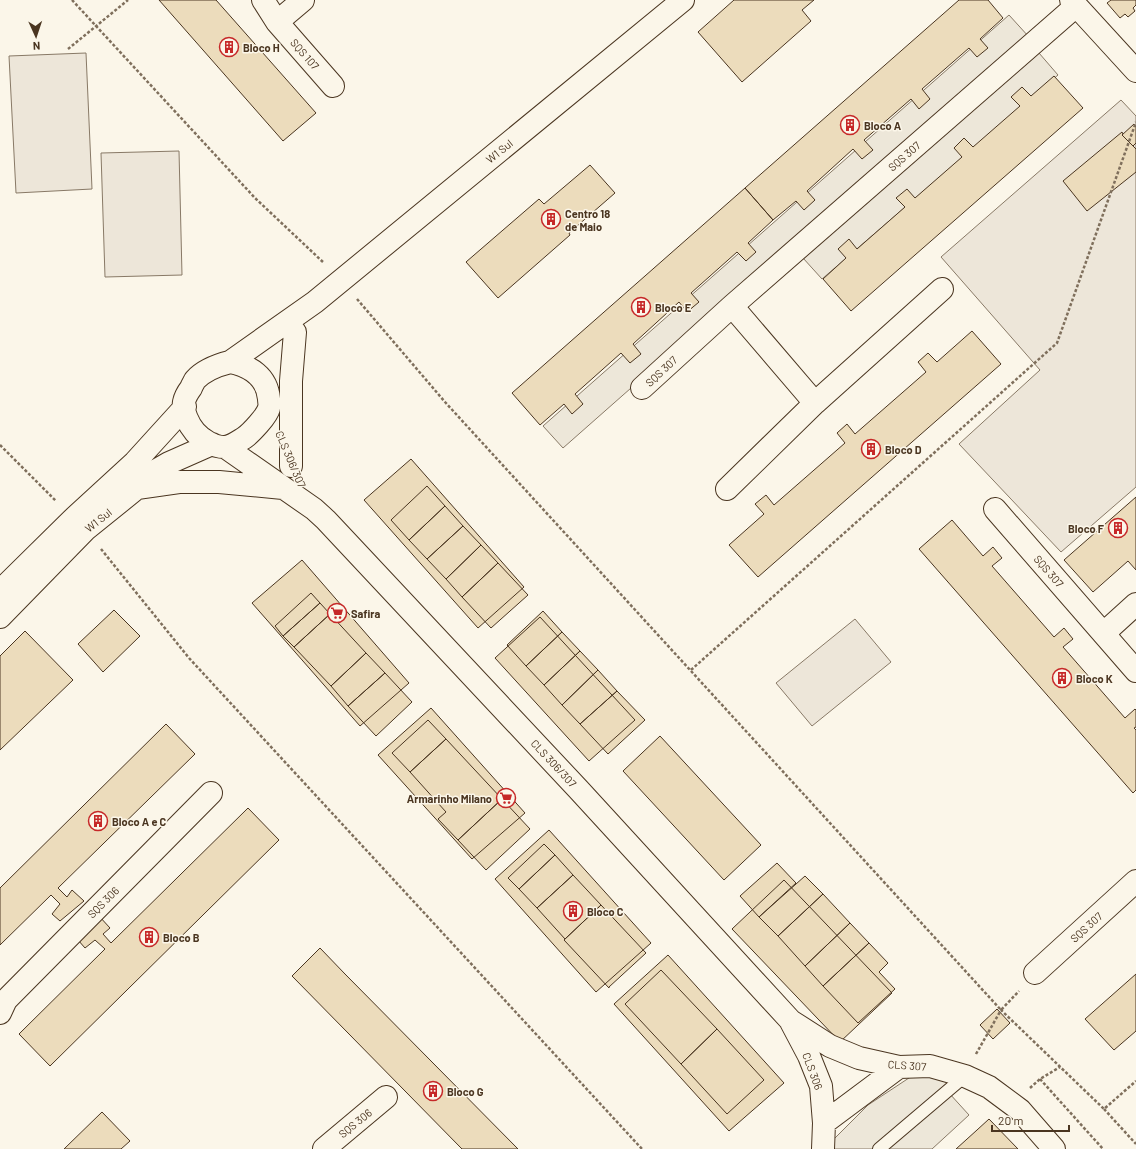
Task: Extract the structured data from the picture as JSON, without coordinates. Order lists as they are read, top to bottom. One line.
{"streets":{"street":["SQS 107","W1 Sul","SQS 307","CLS 306/307","SQS 306","CLS 307","CLS 306"]},"crossings":[["W1 Sul","CLS 306/307"],["CLS 306/307","CLS 307"],["CLS 306/307","CLS 306"],["CLS 307","CLS 306"]],"places":{"building":["Bloco H","Bloco A","Centro 18 de Maio","Bloco E","Bloco D","Bloco F","Bloco K","Bloco A e C","Bloco C","Bloco B","Bloco G"],"supermarket":["Safira","Armarinho Milano"]},"scale_bar":"20 m","north":"bottom"}
